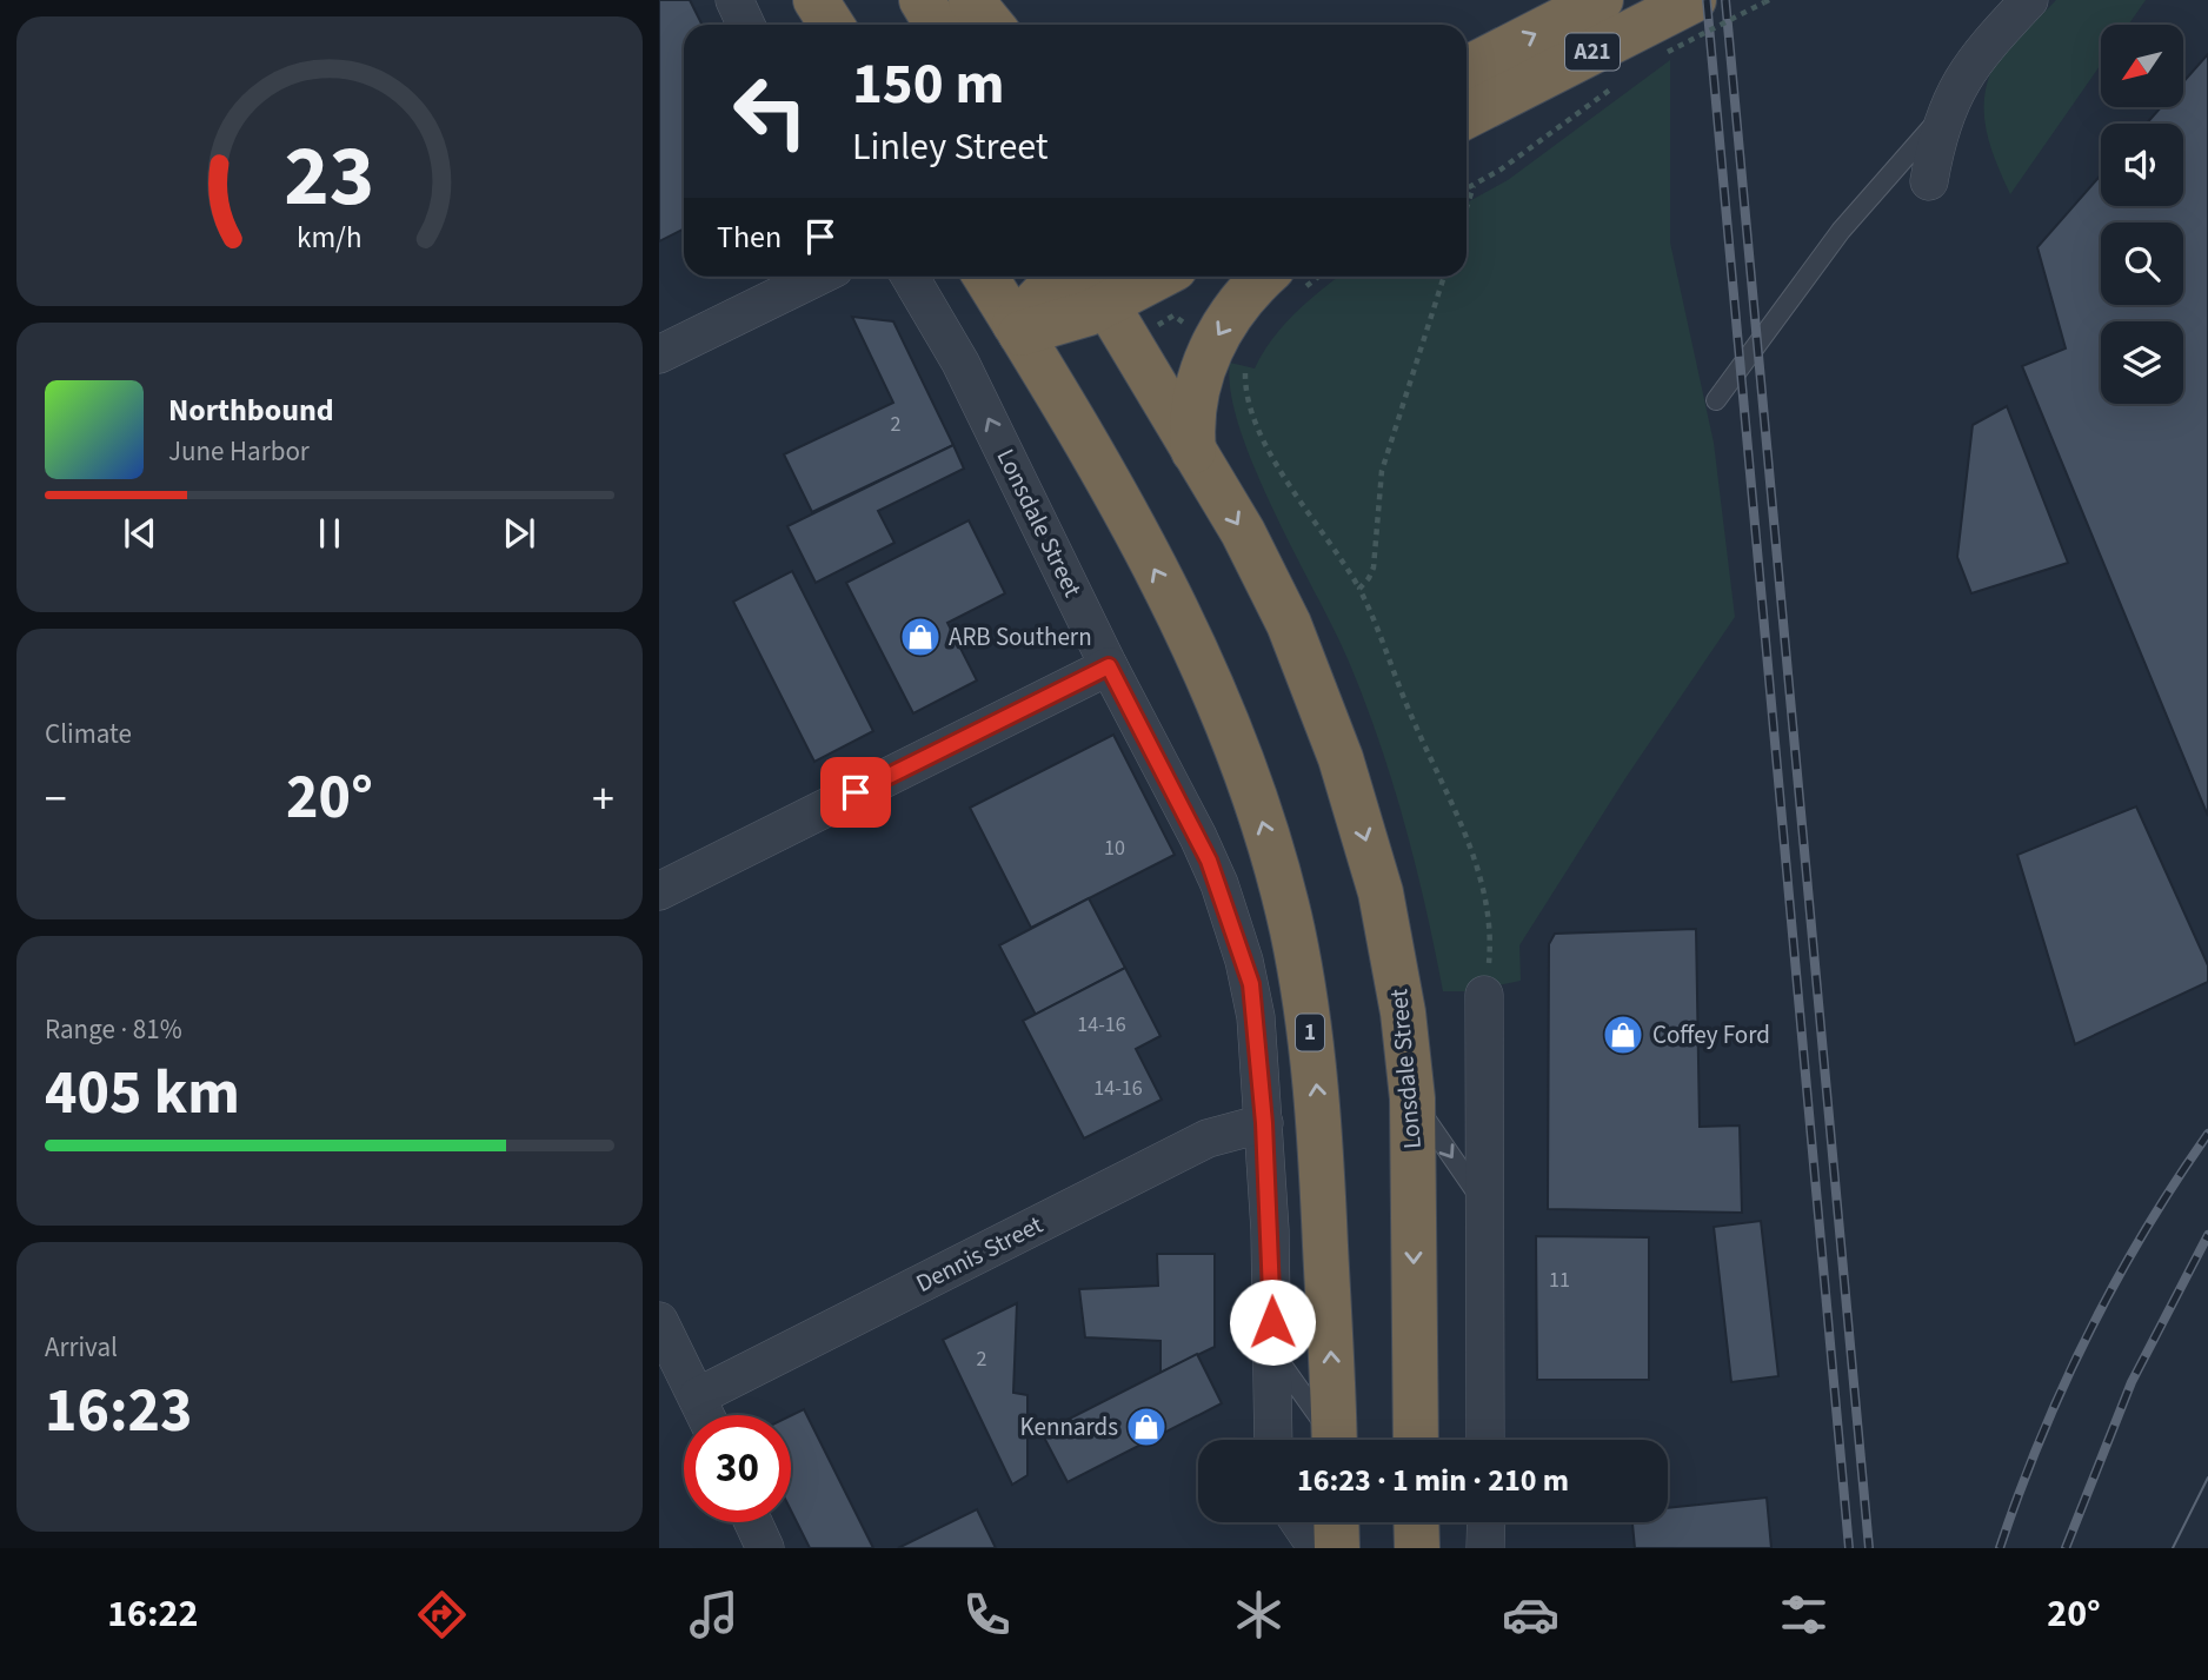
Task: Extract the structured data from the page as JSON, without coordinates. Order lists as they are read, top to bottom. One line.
{"streets":{"highway":["A21","Lonsdale Street","1"],"street":["Dennis Street"]},"crossings":[["Lonsdale Street","Dennis Street"]],"places":{"shop":["ARB Southern","Coffey Ford","Kennards"]},"house_numbers":["2","10","14-16","14-16","11","2"],"north":"bottom left","page":{"turn":["150 m","Linley Street"],"then":"Then","song":["Northbound","June Harbor"],"tile":["Climate",["Range · 81%","405 km"],["Arrival","16:23"]],"heat":["−","20°","+"],"limit":"30","trip":"16:23 · 1 min · 210 m","tabs":["16:22","20°"],"gauge":["23","km/h"]}}
